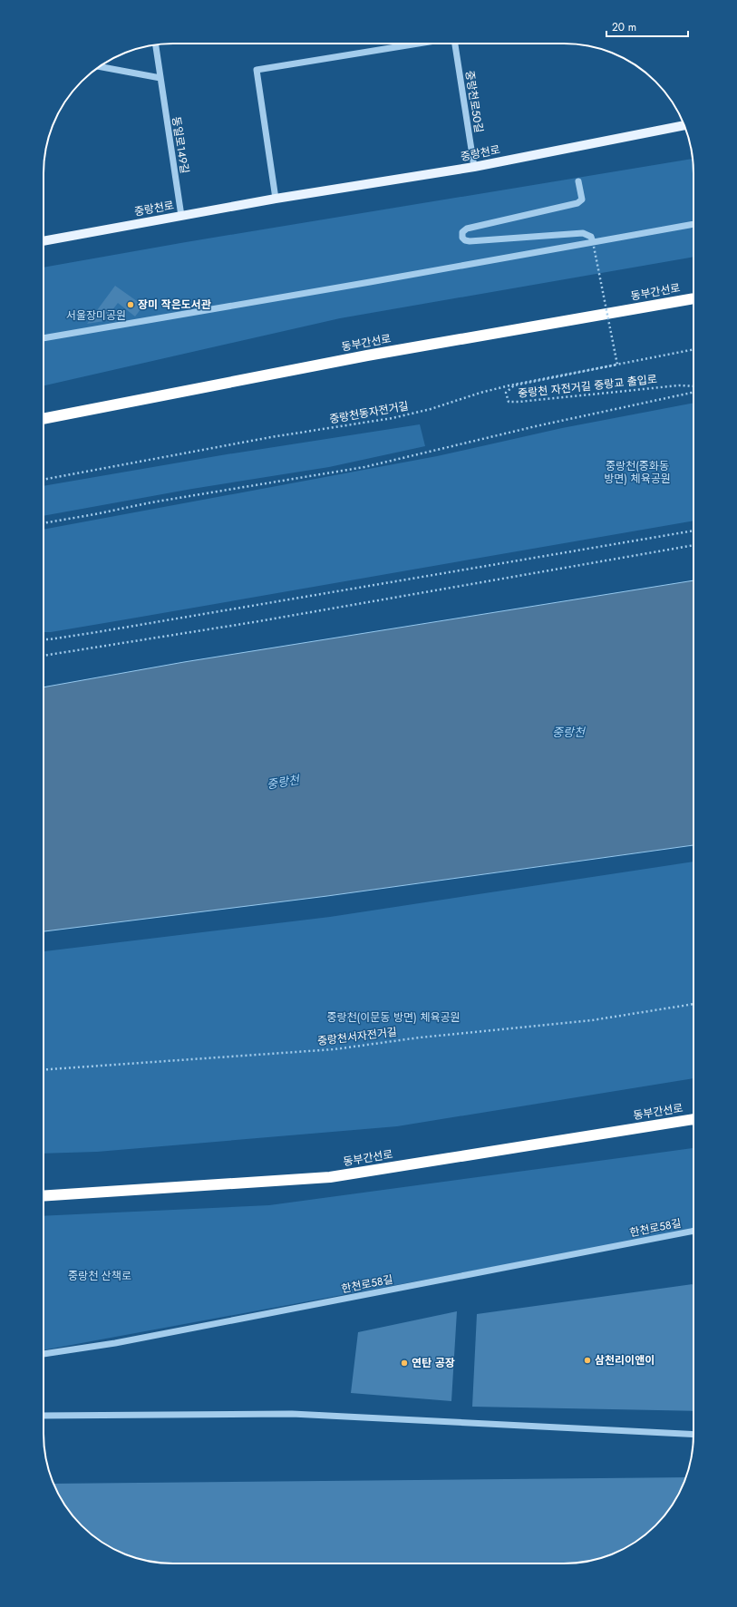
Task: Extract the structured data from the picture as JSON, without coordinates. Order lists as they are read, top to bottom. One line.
{"streets":{"highway":["동부간선로"],"main road":["중랑천로"],"street":["중랑천로50길","동일로149길","한천로58길"],"path":["중랑천 자전거길 중랑교 출입로","중랑천동자전거길","중랑천서자전거길"]},"crossings":[["중랑천로50길","중랑천로"],["동일로149길","중랑천로"]],"water":["중랑천"],"parks":["서울장미공원","중랑천(중화동 방면) 체육공원","중랑천(이문동 방면) 체육공원","중랑천 산책로"],"places":["장미 작은도서관","삼천리이앤이","연탄 공장"],"scale_bar":"20 m"}
